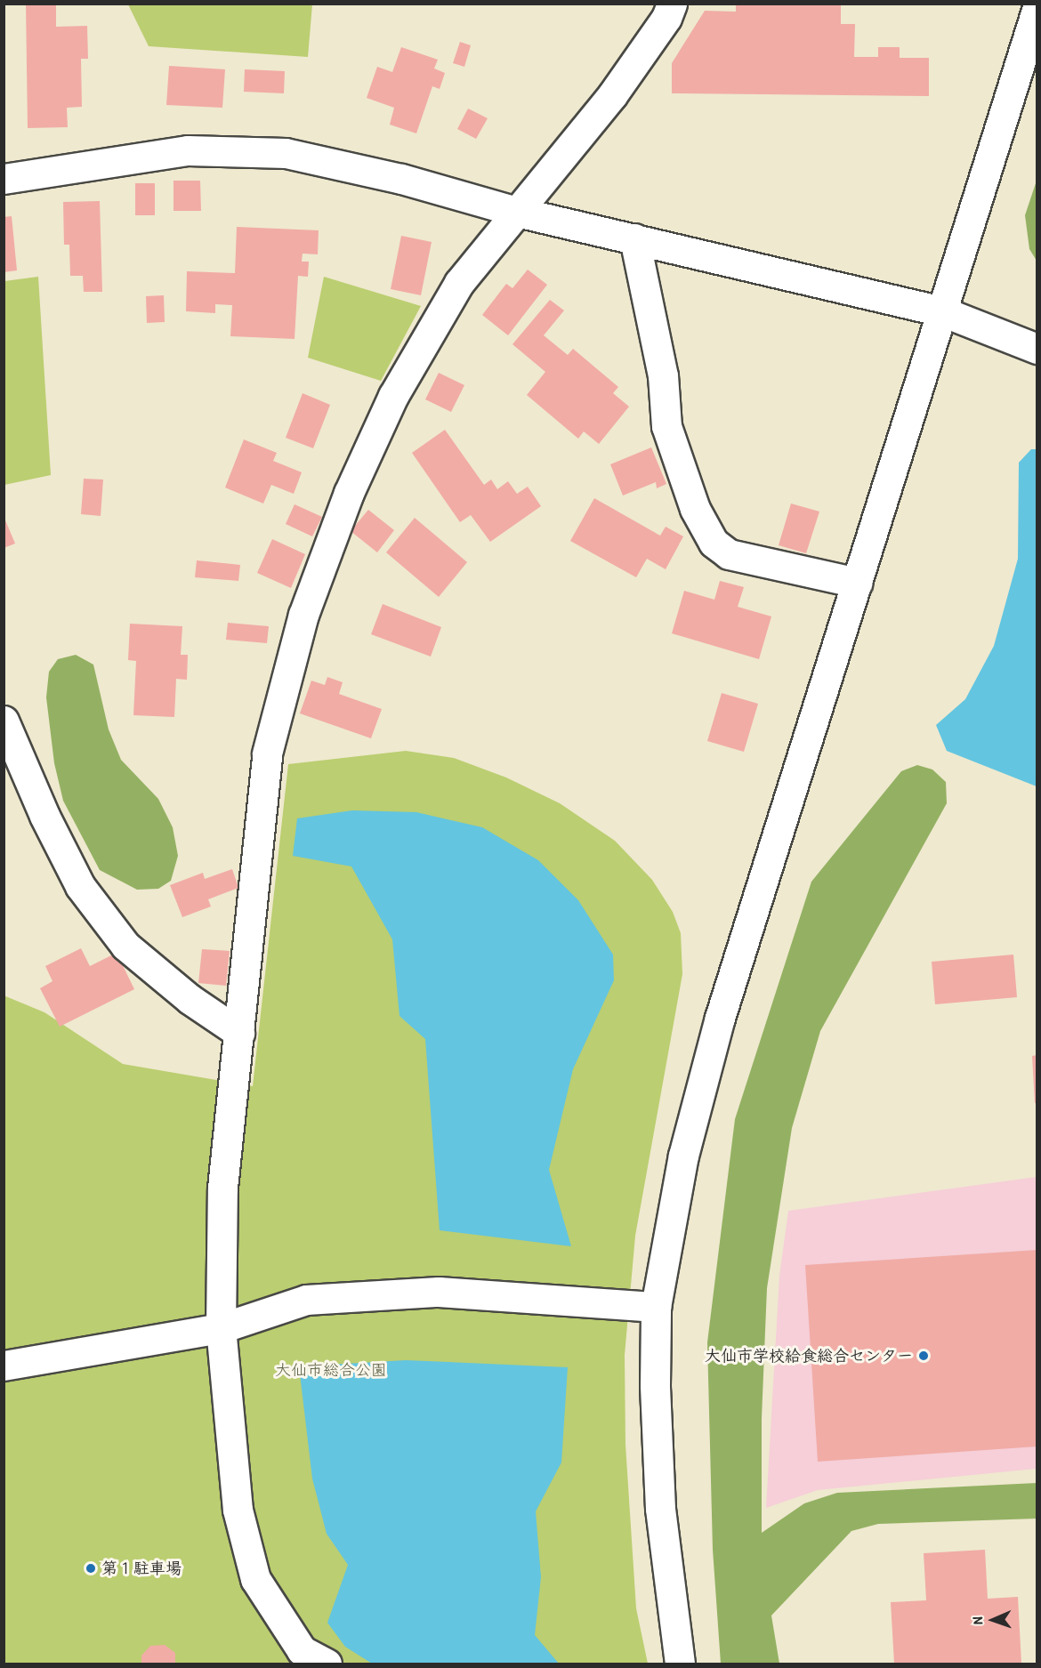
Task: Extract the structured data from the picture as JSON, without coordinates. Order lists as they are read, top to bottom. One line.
{"parks":["大仙市総合公園"],"places":["大仙市学校給食総合センター","第１駐車場"],"north":"left"}
